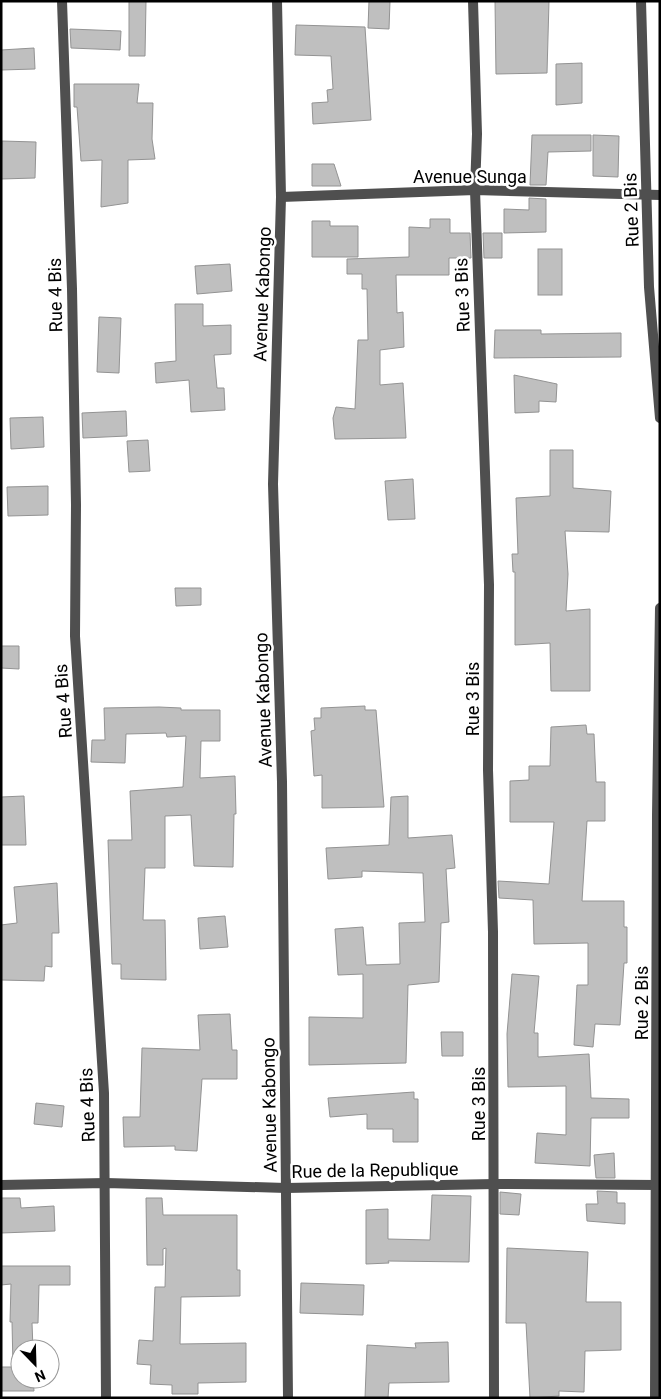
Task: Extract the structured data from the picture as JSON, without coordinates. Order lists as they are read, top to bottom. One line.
{"streets":{"street":["Avenue Sunga","Rue 2 Bis","Avenue Kabongo","Rue 4 Bis","Rue 3 Bis","Rue de la Republique"]},"crossings":[["Avenue Sunga","Rue 2 Bis"],["Avenue Sunga","Avenue Kabongo"],["Avenue Sunga","Rue 3 Bis"],["Rue 2 Bis","Rue de la Republique"],["Avenue Kabongo","Rue de la Republique"],["Rue 4 Bis","Rue de la Republique"],["Rue 3 Bis","Rue de la Republique"]],"north":"bottom right"}
